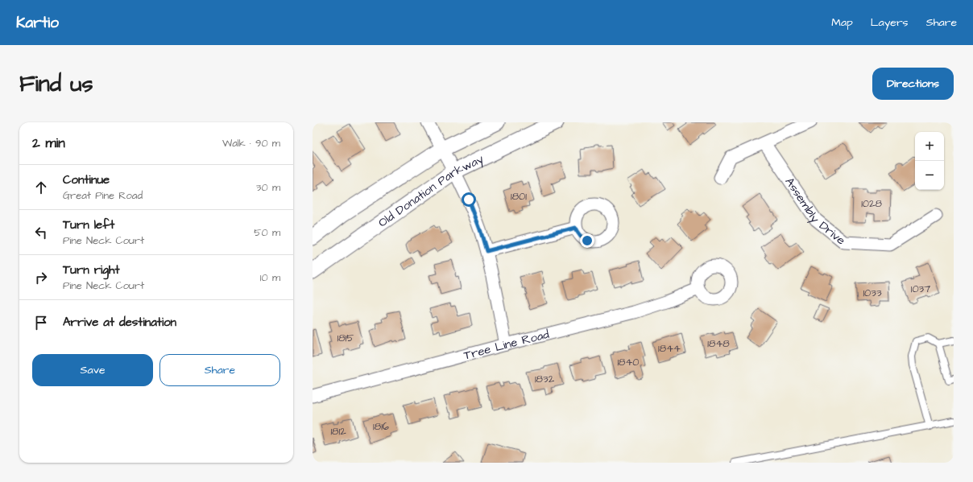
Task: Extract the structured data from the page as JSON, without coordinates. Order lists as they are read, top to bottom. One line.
{"streets":{"street":["Old Donation Parkway","Assembly Drive","Tree Line Road"]},"house_numbers":["1801","1028","1037","1033","1815","1848","1844","1840","1832","1816","1812"],"page":{"header":"Kartio","nav":["Map","Layers","Share"],"buttons":["Directions",["Save","Share"]],"title":"Find us","heading":["2 min","Walk · 90 m"],"map_buttons":["+","−"],"list":[["Continue","Great Pine Road","30 m"],["Turn left","Pine Neck Court","50 m"],["Turn right","Pine Neck Court","10 m"],"Arrive at destination"]}}
